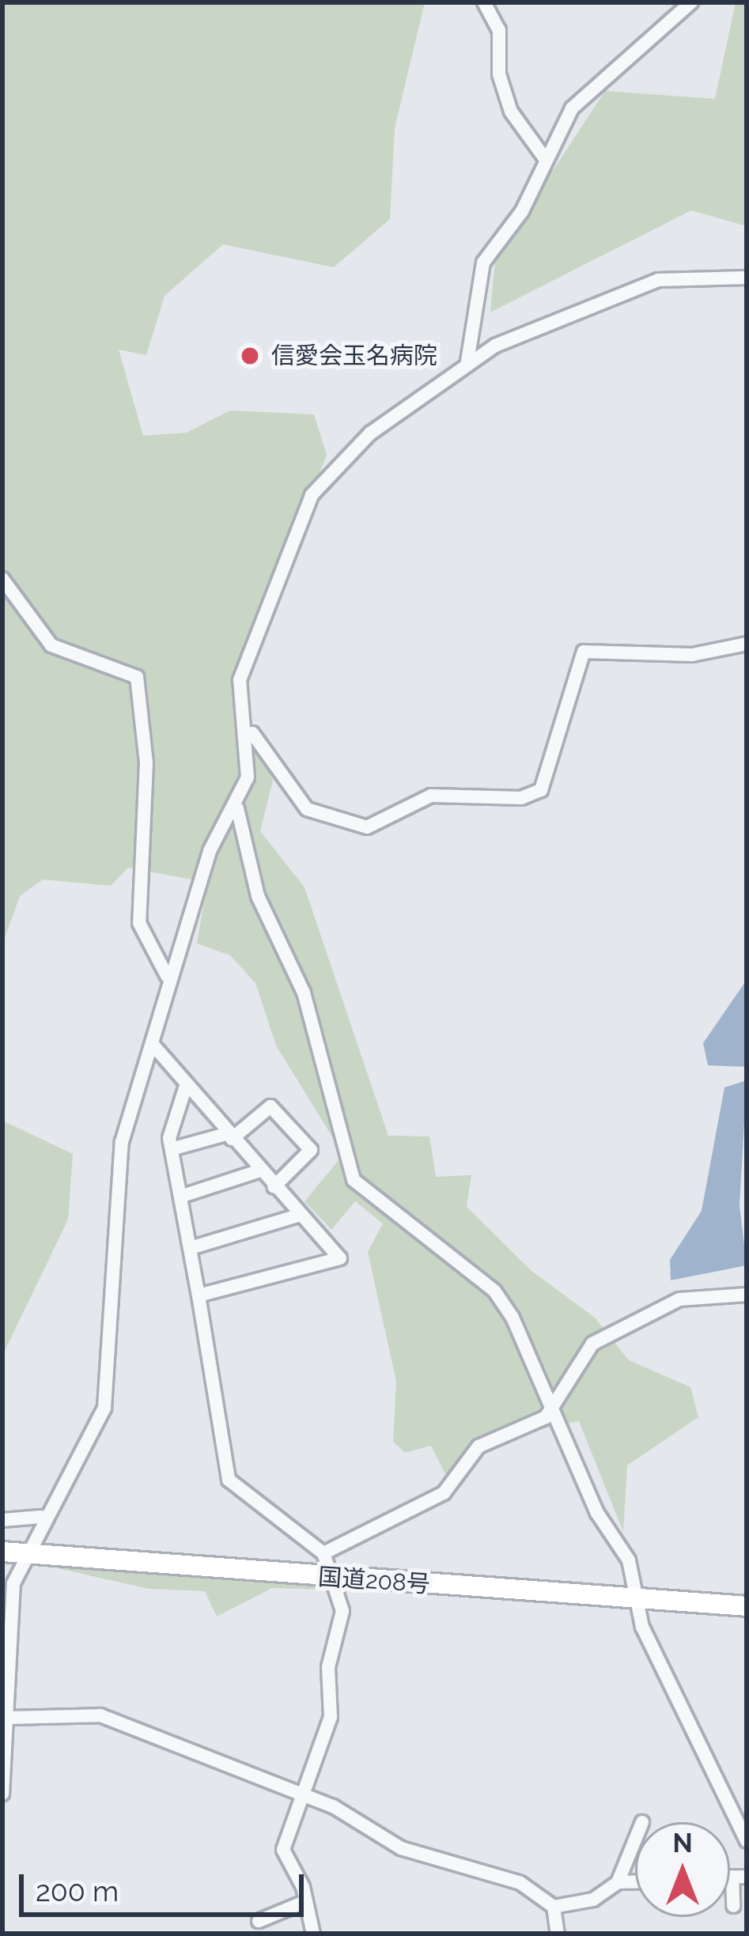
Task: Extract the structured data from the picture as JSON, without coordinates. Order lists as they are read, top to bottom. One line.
{"streets":{"highway":["国道208号"]},"places":["信愛会玉名病院"],"scale_bar":"200 m","north":"top"}
